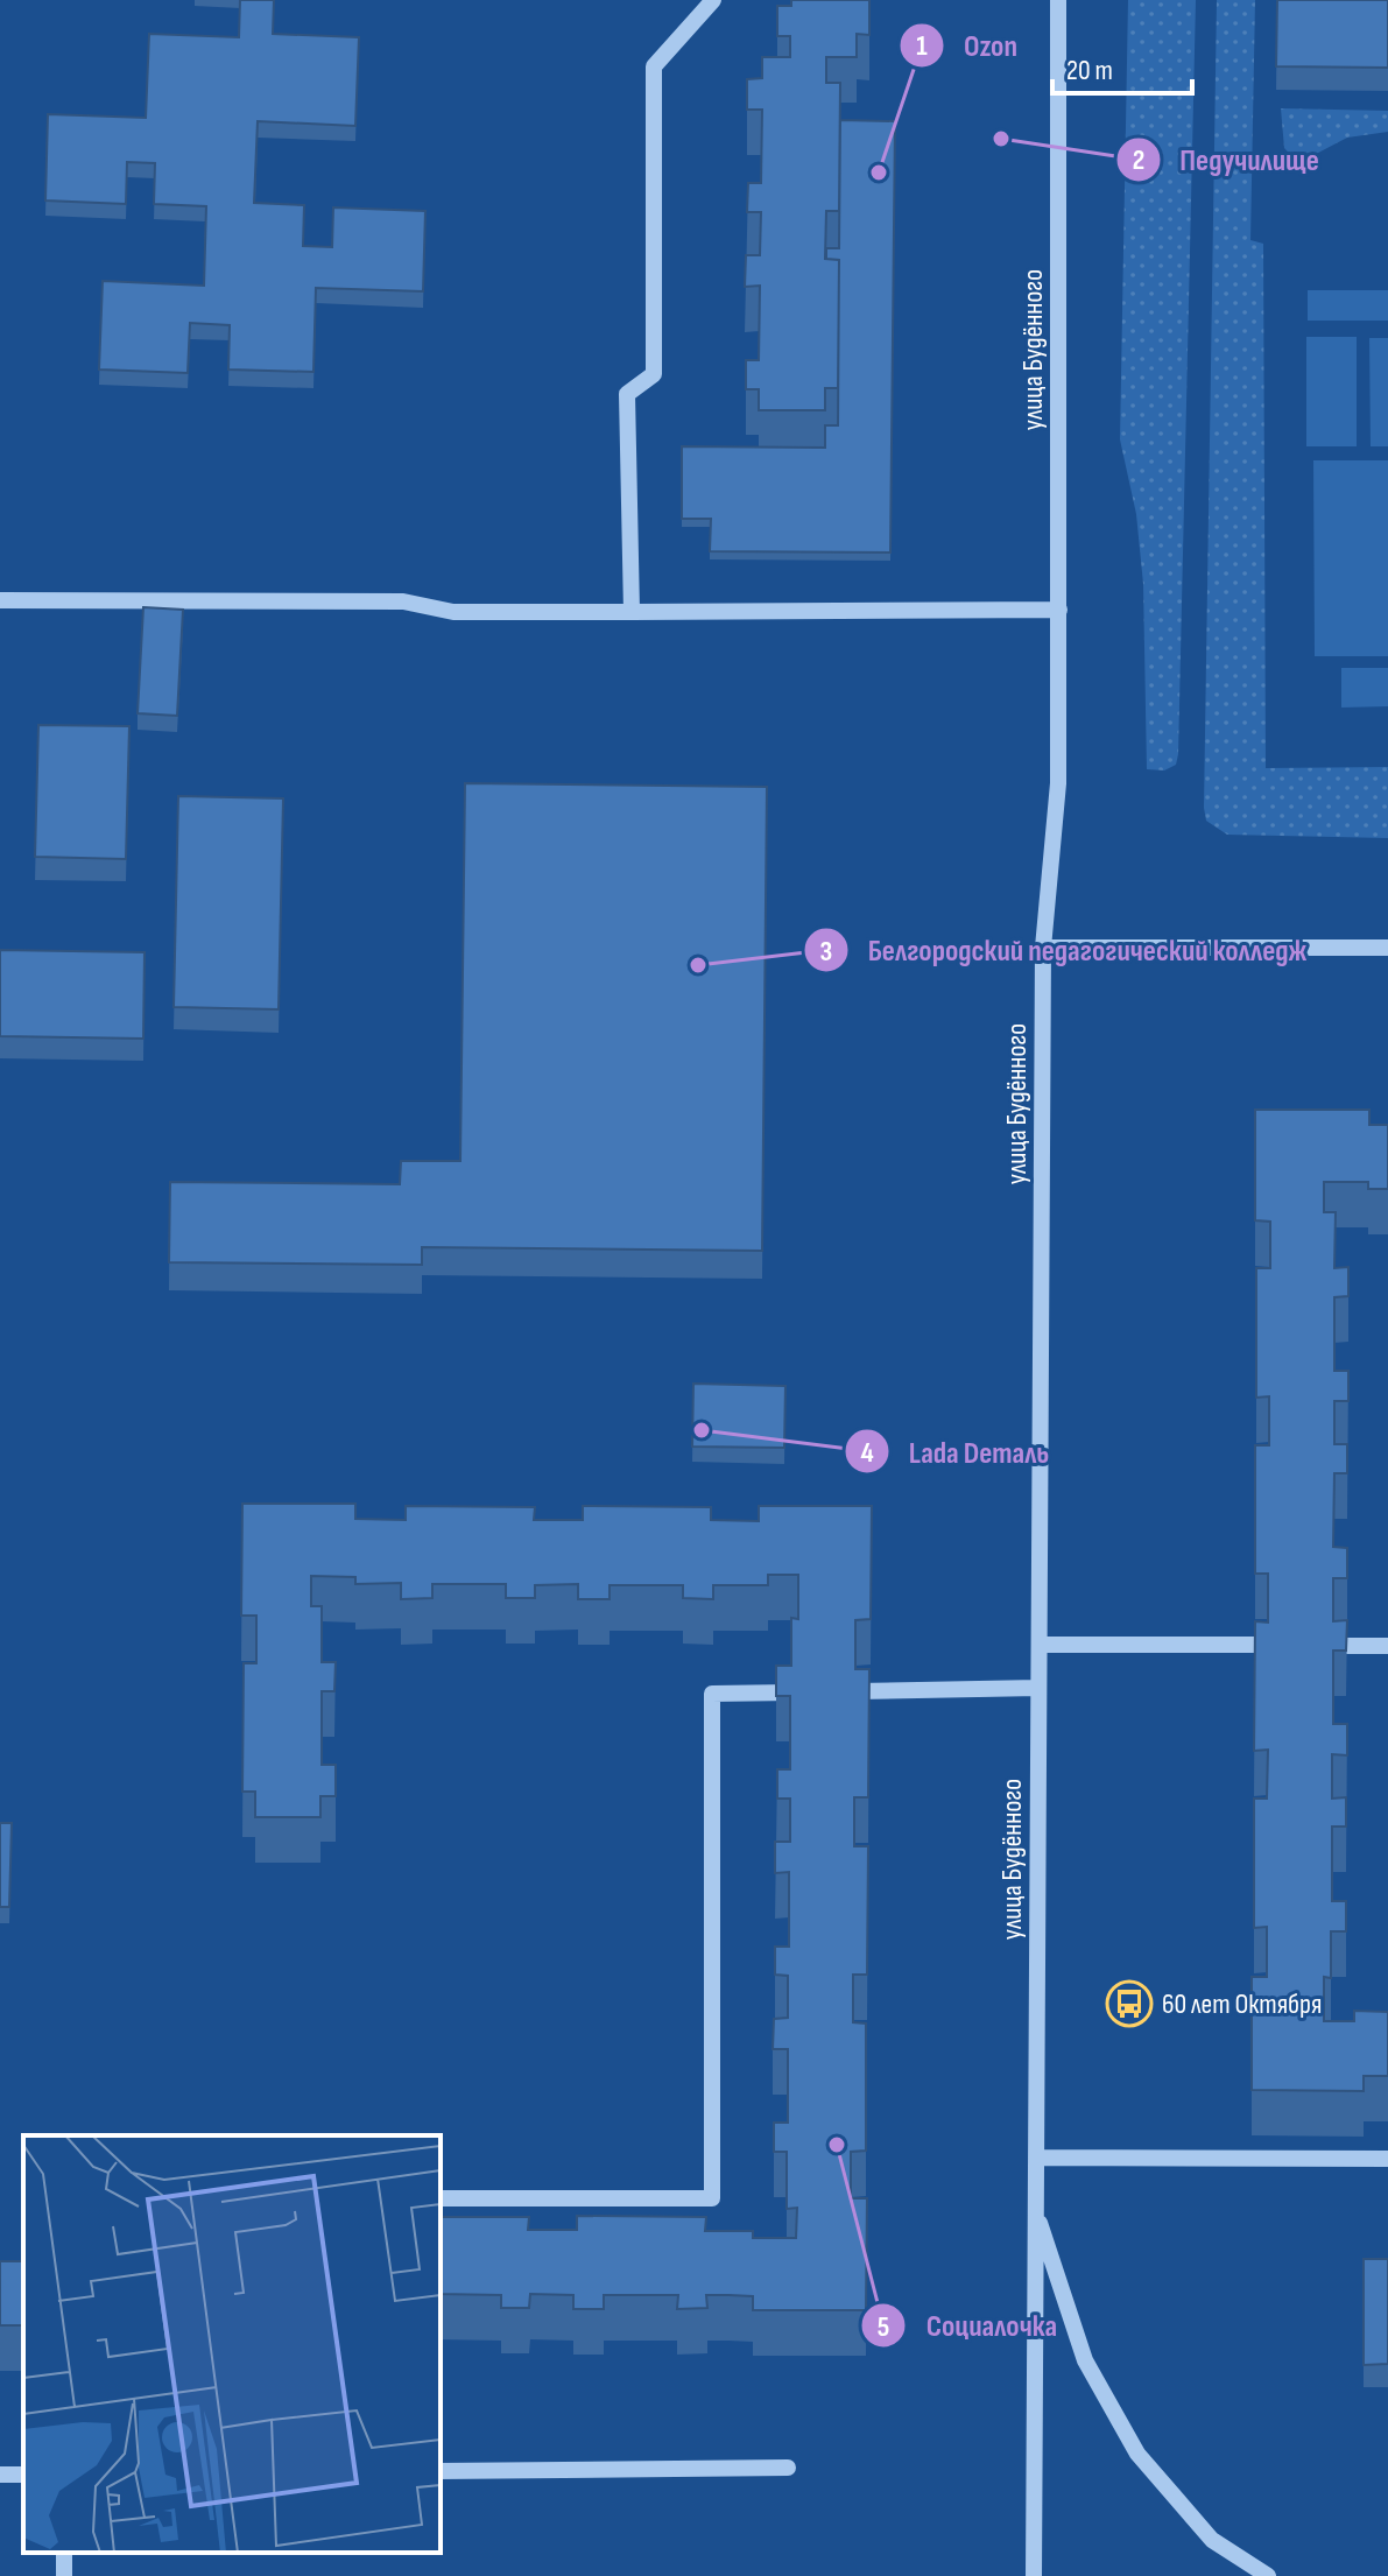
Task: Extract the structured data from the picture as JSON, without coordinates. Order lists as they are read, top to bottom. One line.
{"streets":{"street":["улица Будённого"]},"places":{"other":["Педучилище","Ozon","Белгородский педагогический колледж","Lada Dеталь","Социалочка"],"bus stop":["60 лет Октября"]},"scale_bar":"20 m"}
